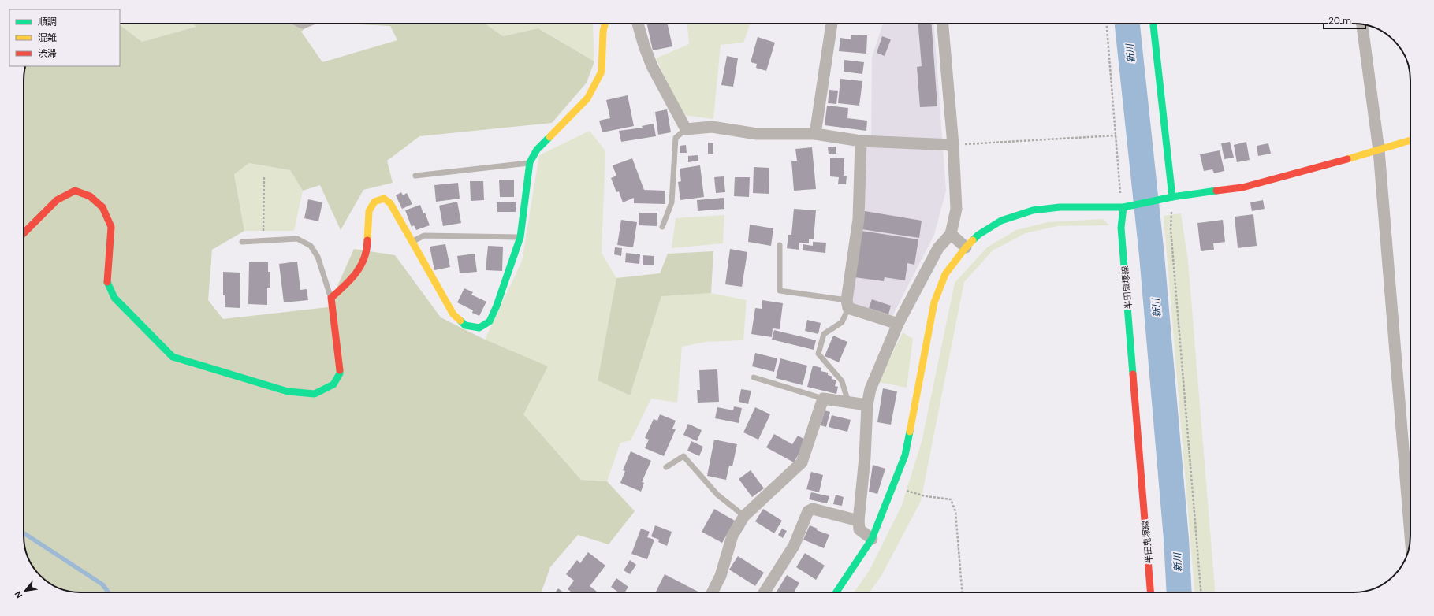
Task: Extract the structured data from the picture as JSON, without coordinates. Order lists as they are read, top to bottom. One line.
{"streets":{"street":["半田鬼塚線"]},"water":["新川"],"legend":["順調","混雑","渋滞"],"scale_bar":"20 m","north":"bottom left"}
